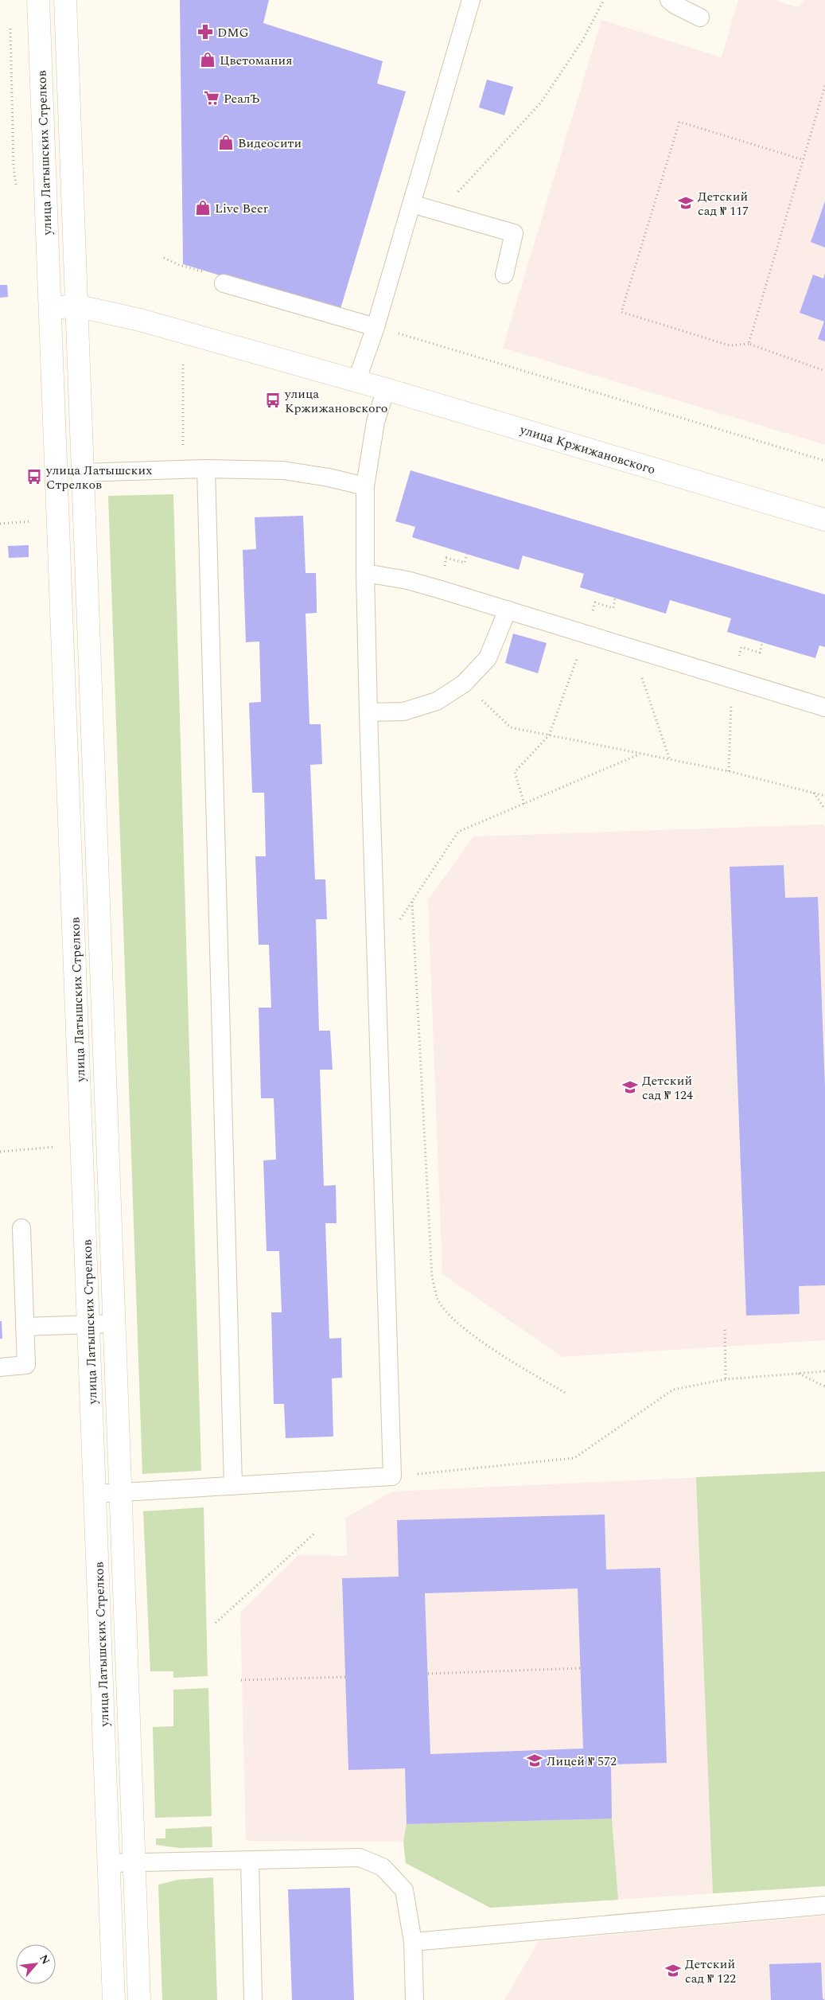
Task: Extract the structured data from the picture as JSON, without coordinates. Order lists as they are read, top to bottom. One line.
{"streets":{"street":["улица Латышских Стрелков","улица Кржижановского"]},"crossings":[["улица Латышских Стрелков","улица Кржижановского"]],"places":{"pharmacy":["DMG"],"shop":["Цветомания","Видеосити","Live Beer"],"supermarket":["РеалЪ"],"school or university":["Детский сад № 117","Детский сад № 124","Лицей № 572","Детский сад № 122"],"bus stop":["улица Кржижановского","улица Латышских Стрелков"]},"north":"top right"}
